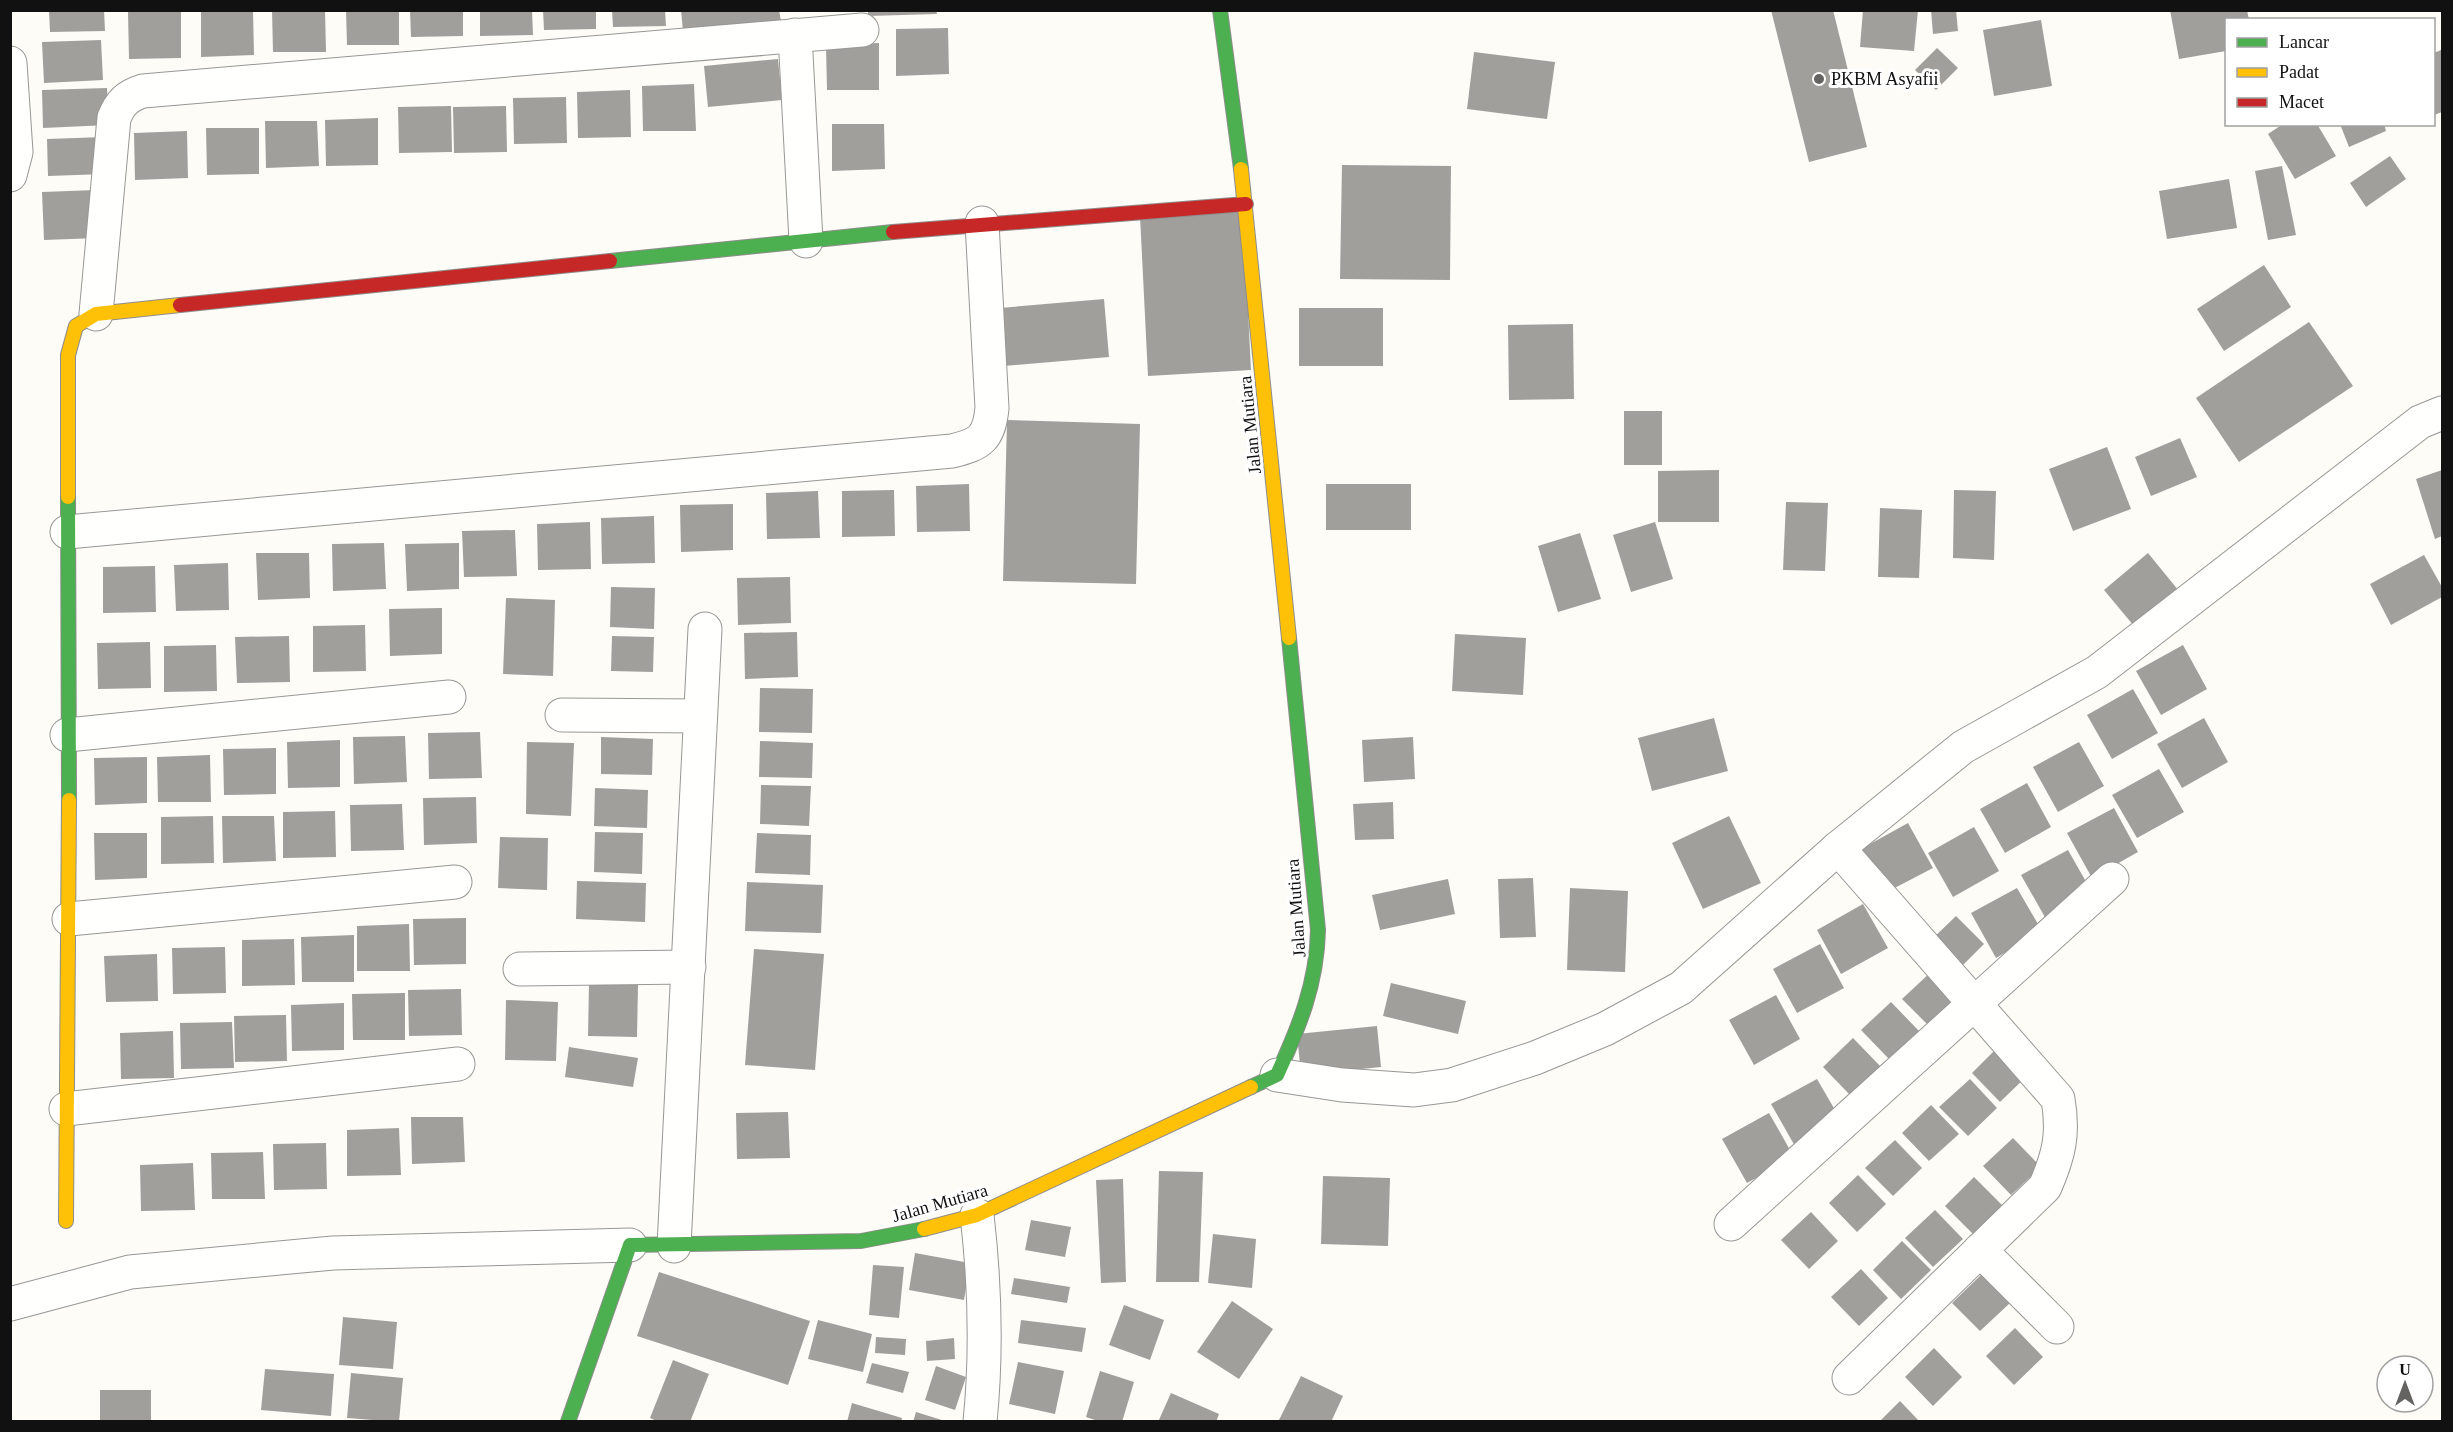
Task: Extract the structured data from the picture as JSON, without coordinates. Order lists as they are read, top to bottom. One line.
{"streets":{"street":["Jalan Mutiara"]},"places":["PKBM Asyafii"],"legend":["Lancar","Padat","Macet"],"north":"top"}
